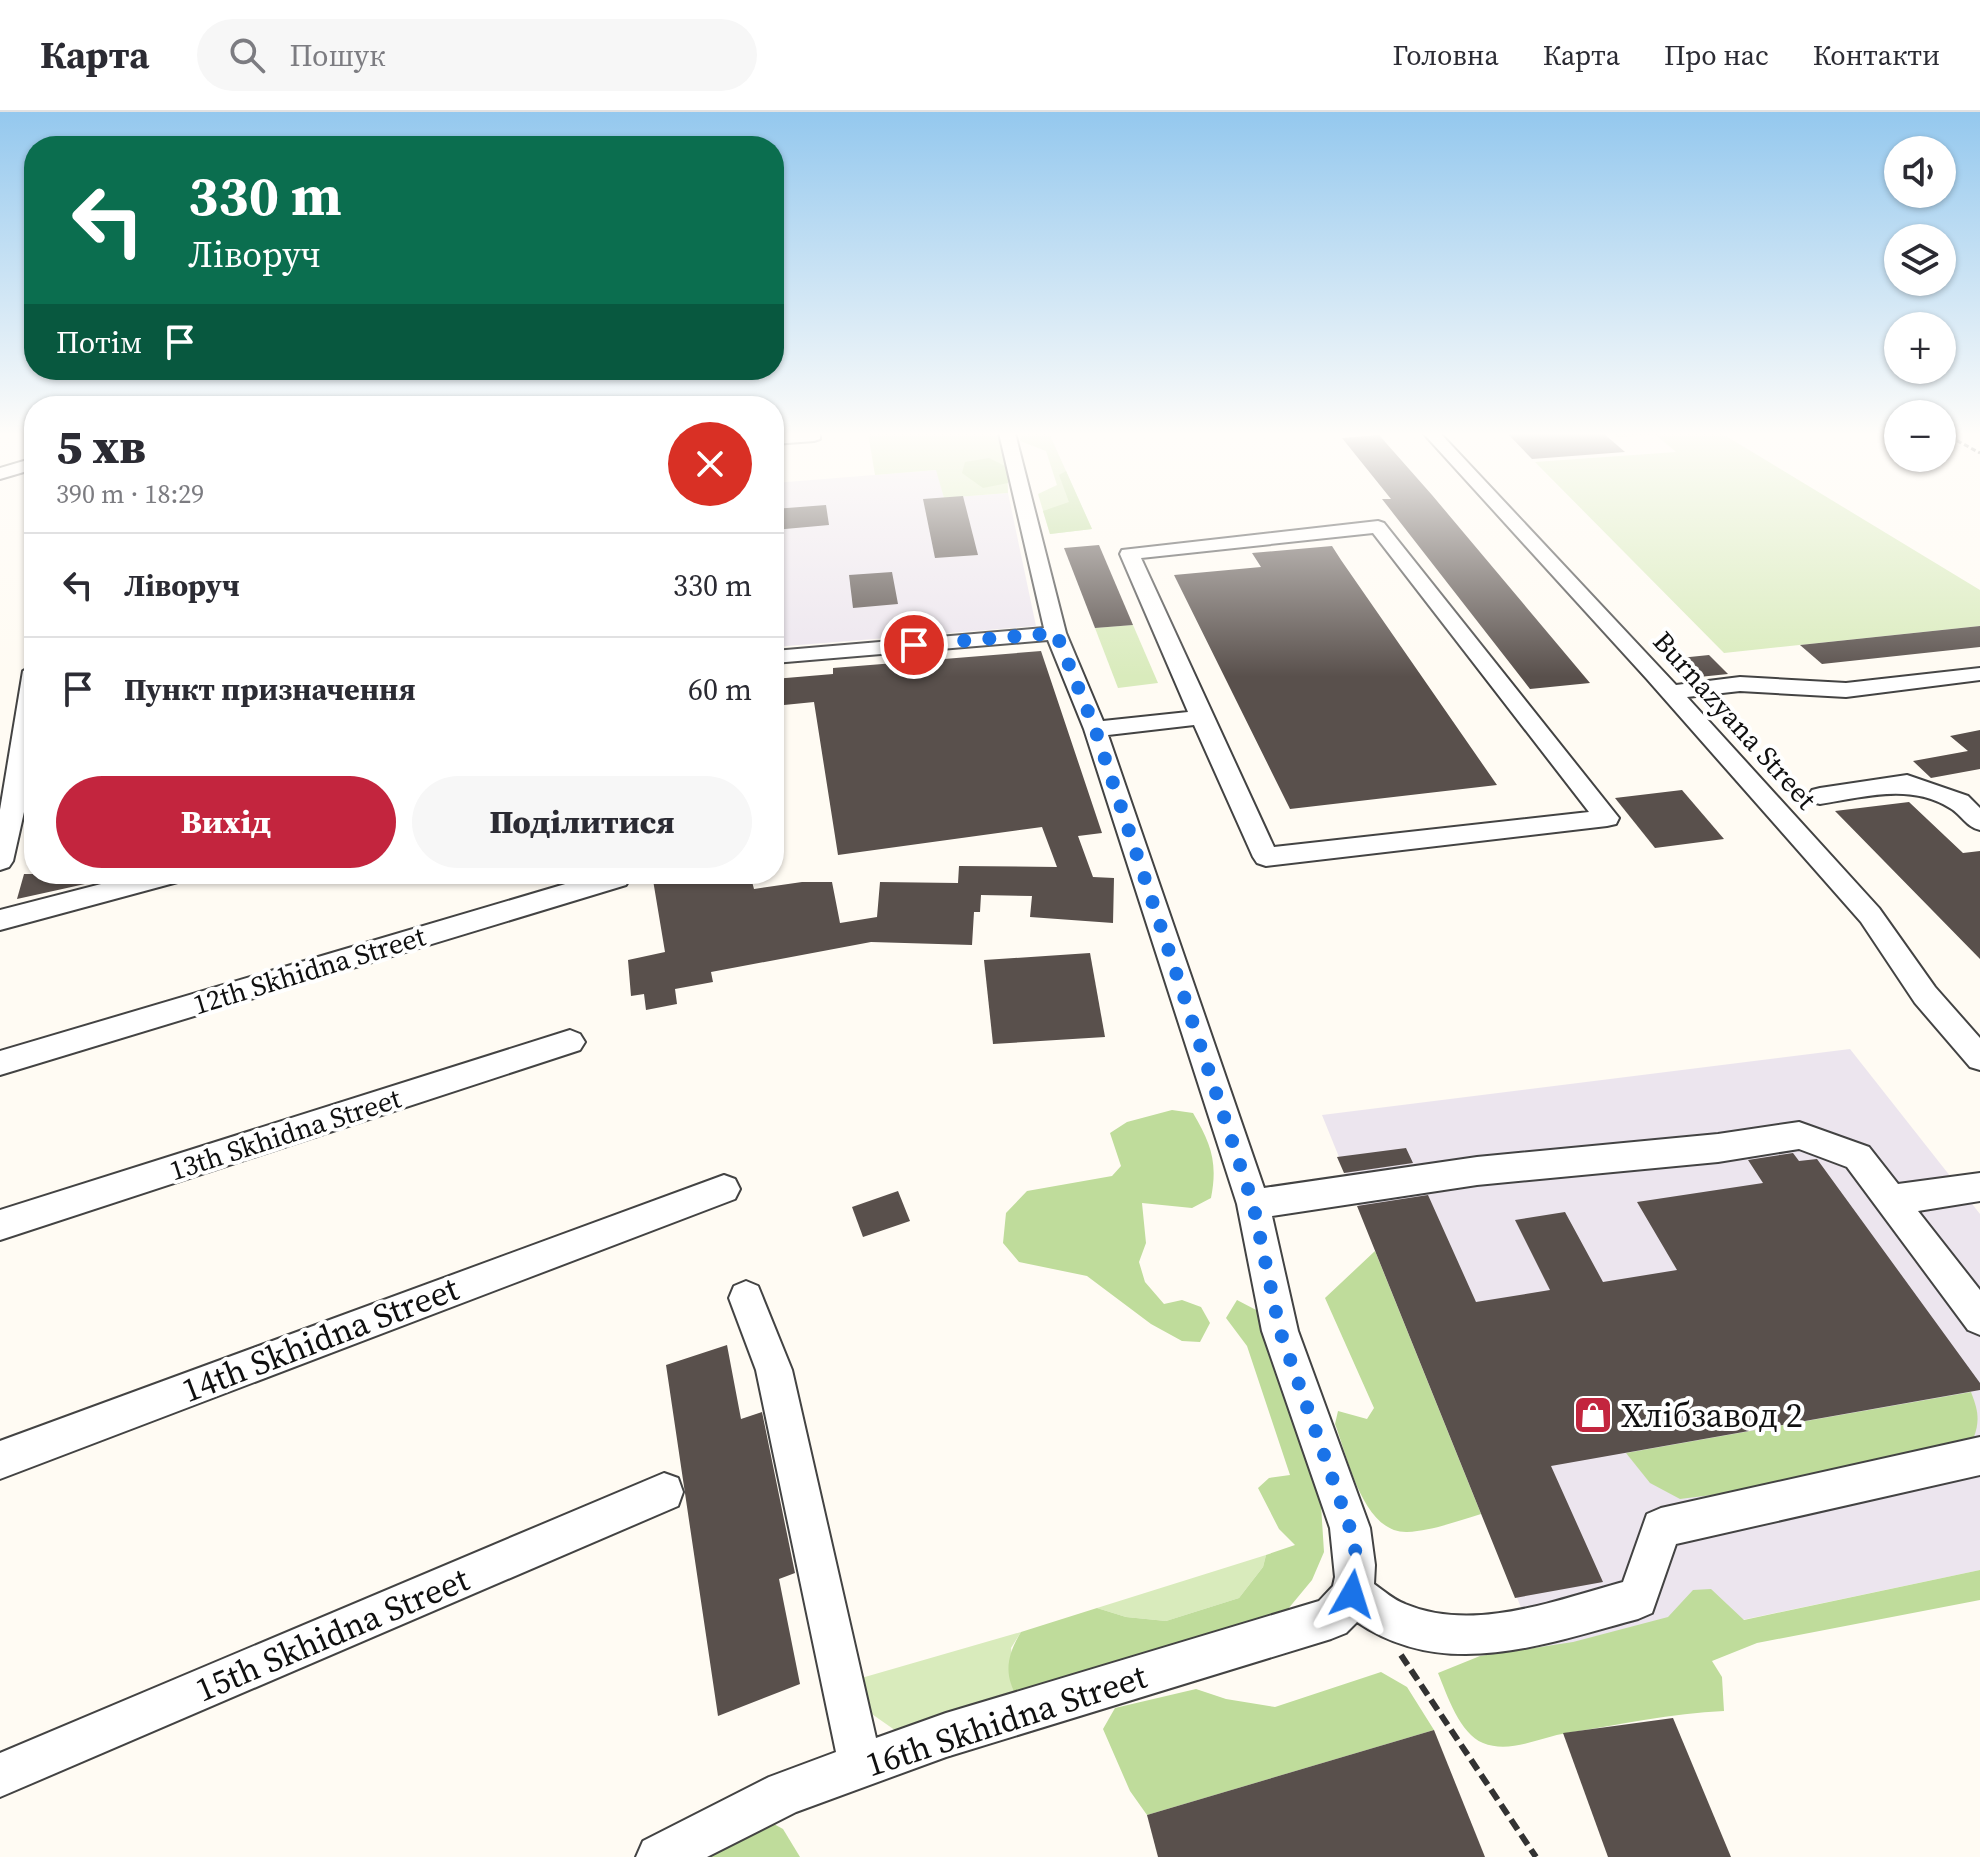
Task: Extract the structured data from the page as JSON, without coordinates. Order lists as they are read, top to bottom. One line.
{"streets":{"street":["Burnazyana Street","12th Skhidna Street","13th Skhidna Street","14th Skhidna Street","15th Skhidna Street","16th Skhidna Street"]},"places":{"shop":["Хлібзавод 2"]},"page":{"header":"Карта","search":"Пошук","nav":["Головна","Карта","Про нас","Контакти"],"map_buttons":["+","−"],"turn":["330 m","Ліворуч"],"then":"Потім","heading":["5 хв","390 m · 18:29"],"list":[{"name":"Ліворуч","value":"330 m"},{"name":"Пункт призначення","value":"60 m"}],"buttons":["Вихід","Поділитися"]}}
